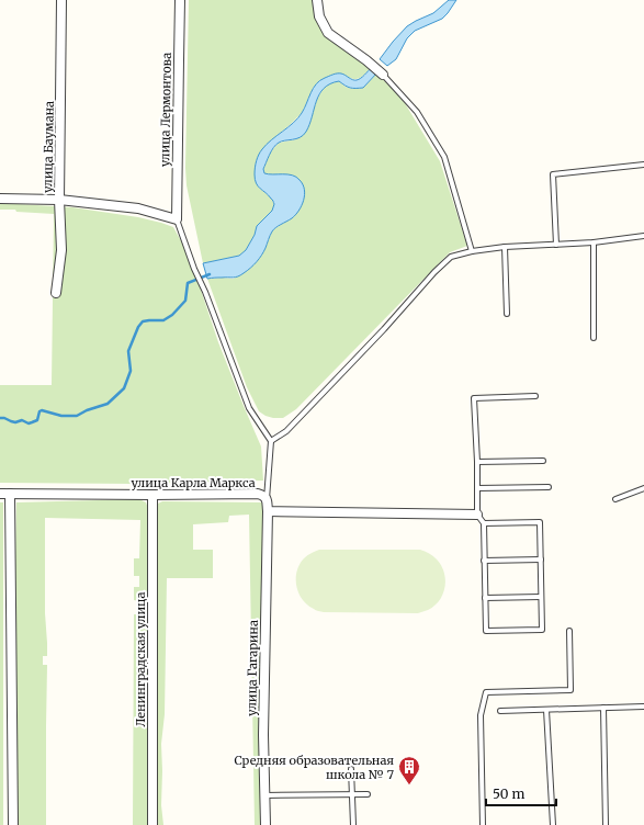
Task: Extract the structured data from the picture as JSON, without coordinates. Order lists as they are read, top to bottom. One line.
{"streets":{"street":["улица Лермонтова","улица Баумана","улица Карла Маркса","Ленинградская улица","улица Гагарина"]},"crossings":[["улица Карла Маркса","Ленинградская улица"],["улица Карла Маркса","улица Гагарина"]],"places":{"building":["Средняя образовательная школа № 7"]},"scale_bar":"50 m"}
